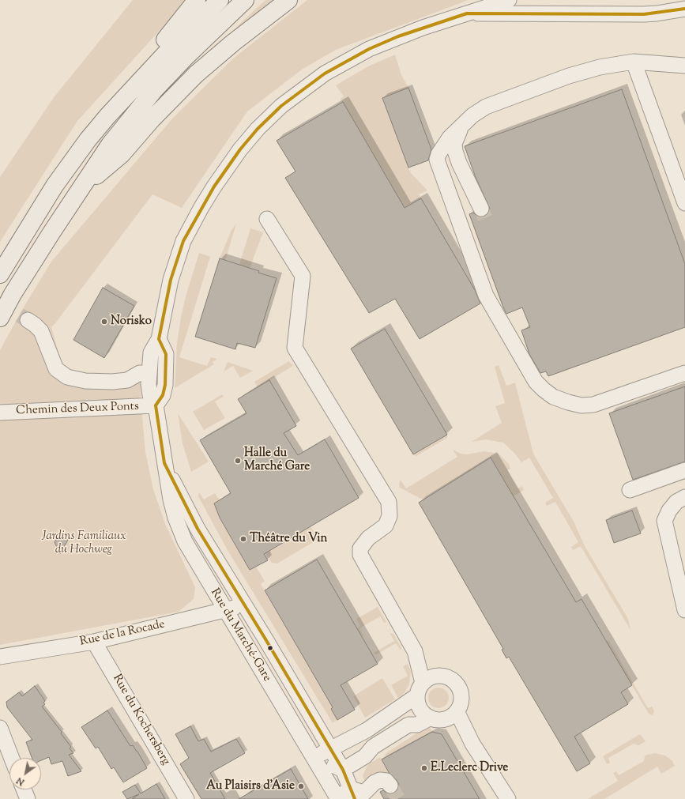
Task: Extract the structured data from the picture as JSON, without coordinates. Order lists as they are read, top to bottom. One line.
{"streets":{"street":["Chemin des Deux Ponts","Rue de la Rocade","Rue du Marché-Gare","Rue du Kochersberg"]},"crossings":[["Chemin des Deux Ponts","Rue du Marché-Gare"],["Rue de la Rocade","Rue du Marché-Gare"],["Rue de la Rocade","Rue du Kochersberg"]],"parks":["Jardins Familiaux du Hochweg"],"places":["Norisko","Halle du Marché Gare","Théâtre du Vin","E.Leclerc Drive","Au Plaisirs d'Asie"],"north":"bottom left"}
